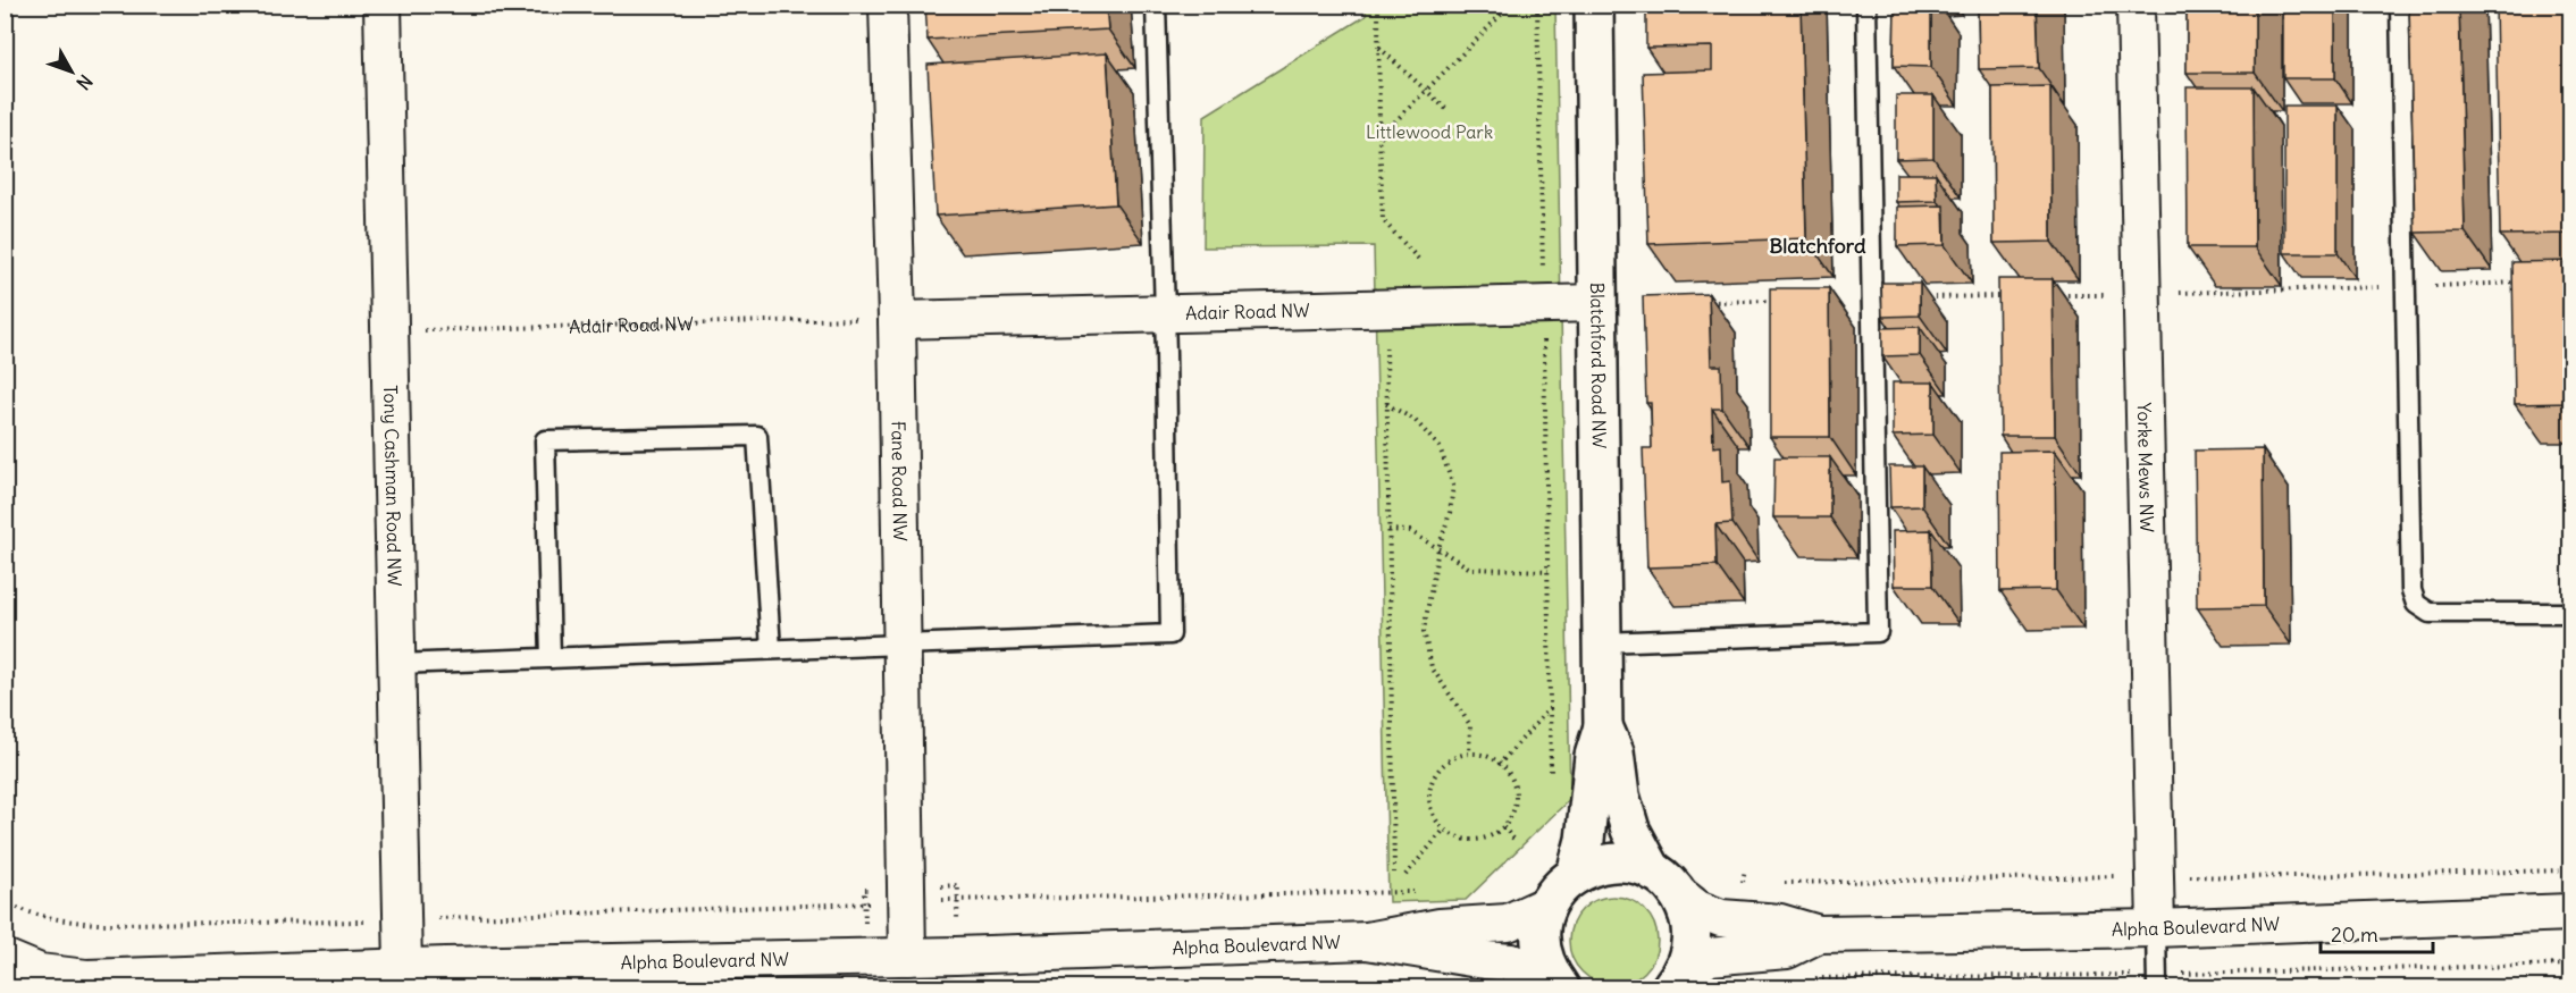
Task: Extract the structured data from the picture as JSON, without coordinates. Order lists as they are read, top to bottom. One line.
{"streets":{"street":["Adair Road NW","Blatchford Road NW","Yorke Mews NW","Fane Road NW","Tony Cashman Road NW","Alpha Boulevard NW"]},"crossings":[["Adair Road NW","Blatchford Road NW"],["Adair Road NW","Fane Road NW"],["Blatchford Road NW","Alpha Boulevard NW"],["Yorke Mews NW","Alpha Boulevard NW"],["Fane Road NW","Alpha Boulevard NW"],["Tony Cashman Road NW","Alpha Boulevard NW"]],"districts":["Blatchford"],"parks":["Littlewood Park"],"scale_bar":"20 m","north":"bottom right"}
